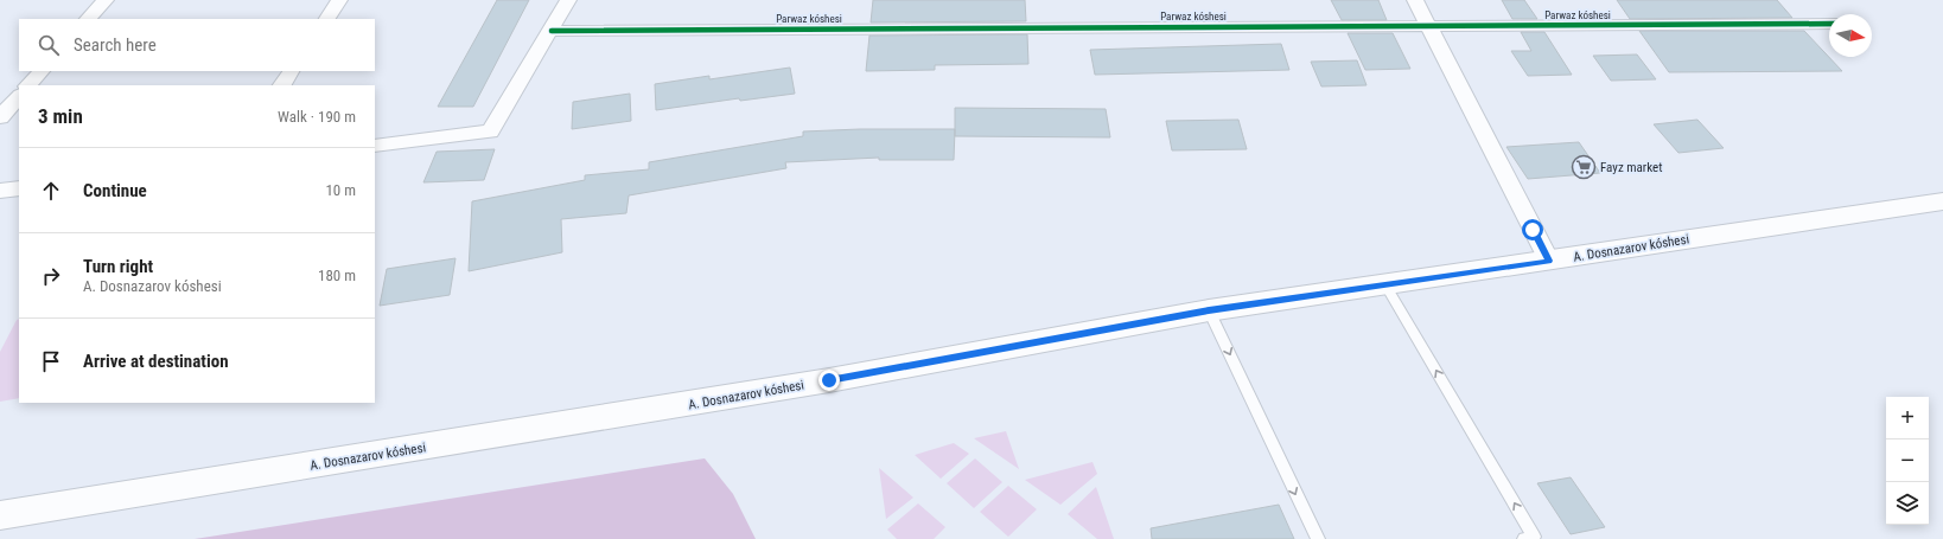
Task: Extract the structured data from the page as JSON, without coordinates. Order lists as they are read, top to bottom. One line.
{"streets":{"main road":["A. Dosnazarov kóshesi"],"street":["Parwaz kóshesi"]},"places":{"supermarket":["Fayz market"]},"north":"right","page":{"search":"Search here","heading":["3 min","Walk · 190 m"],"list":[["Continue","10 m"],["Turn right","A. Dosnazarov kóshesi","180 m"],"Arrive at destination"],"map_buttons":["+","−"]}}
